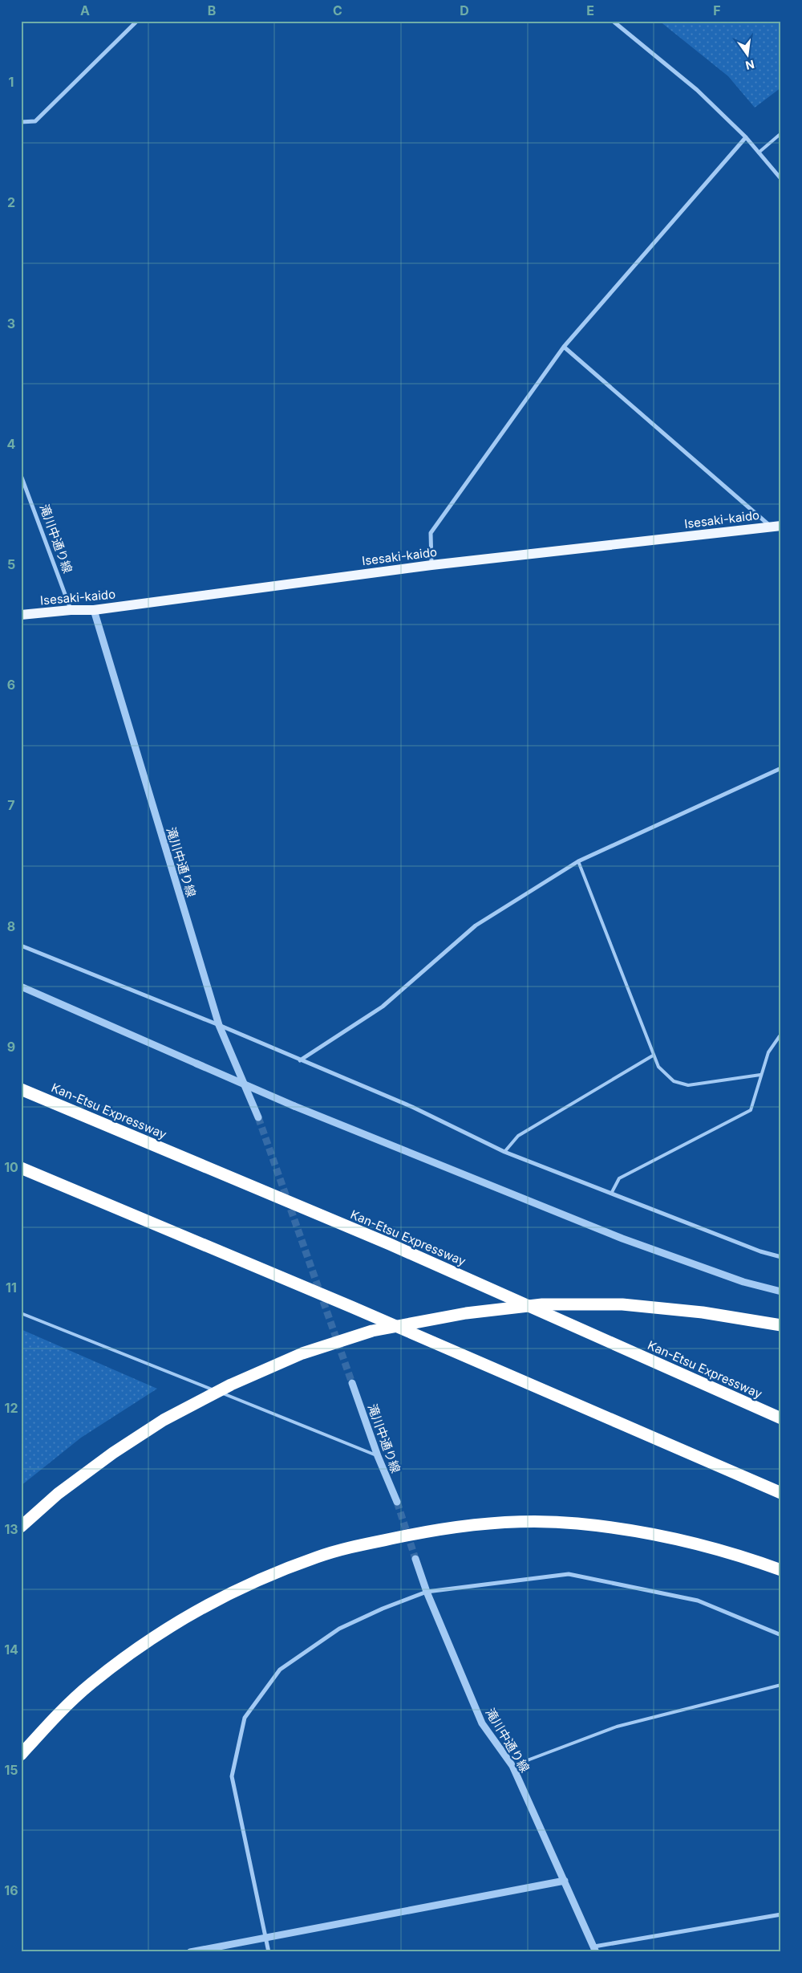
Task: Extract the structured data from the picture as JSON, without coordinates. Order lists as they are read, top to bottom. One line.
{"streets":{"highway":["Kan-Etsu Expressway"],"main road":["Isesaki-kaido"],"street":["滝川中通り線"]},"crossings":[["Isesaki-kaido","滝川中通り線"]],"north":"bottom","grid":{"columns":["A","B","C","D","E","F"],"rows":["1","2","3","4","5","6","7","8","9","10","11","12","13","14","15","16"]}}
